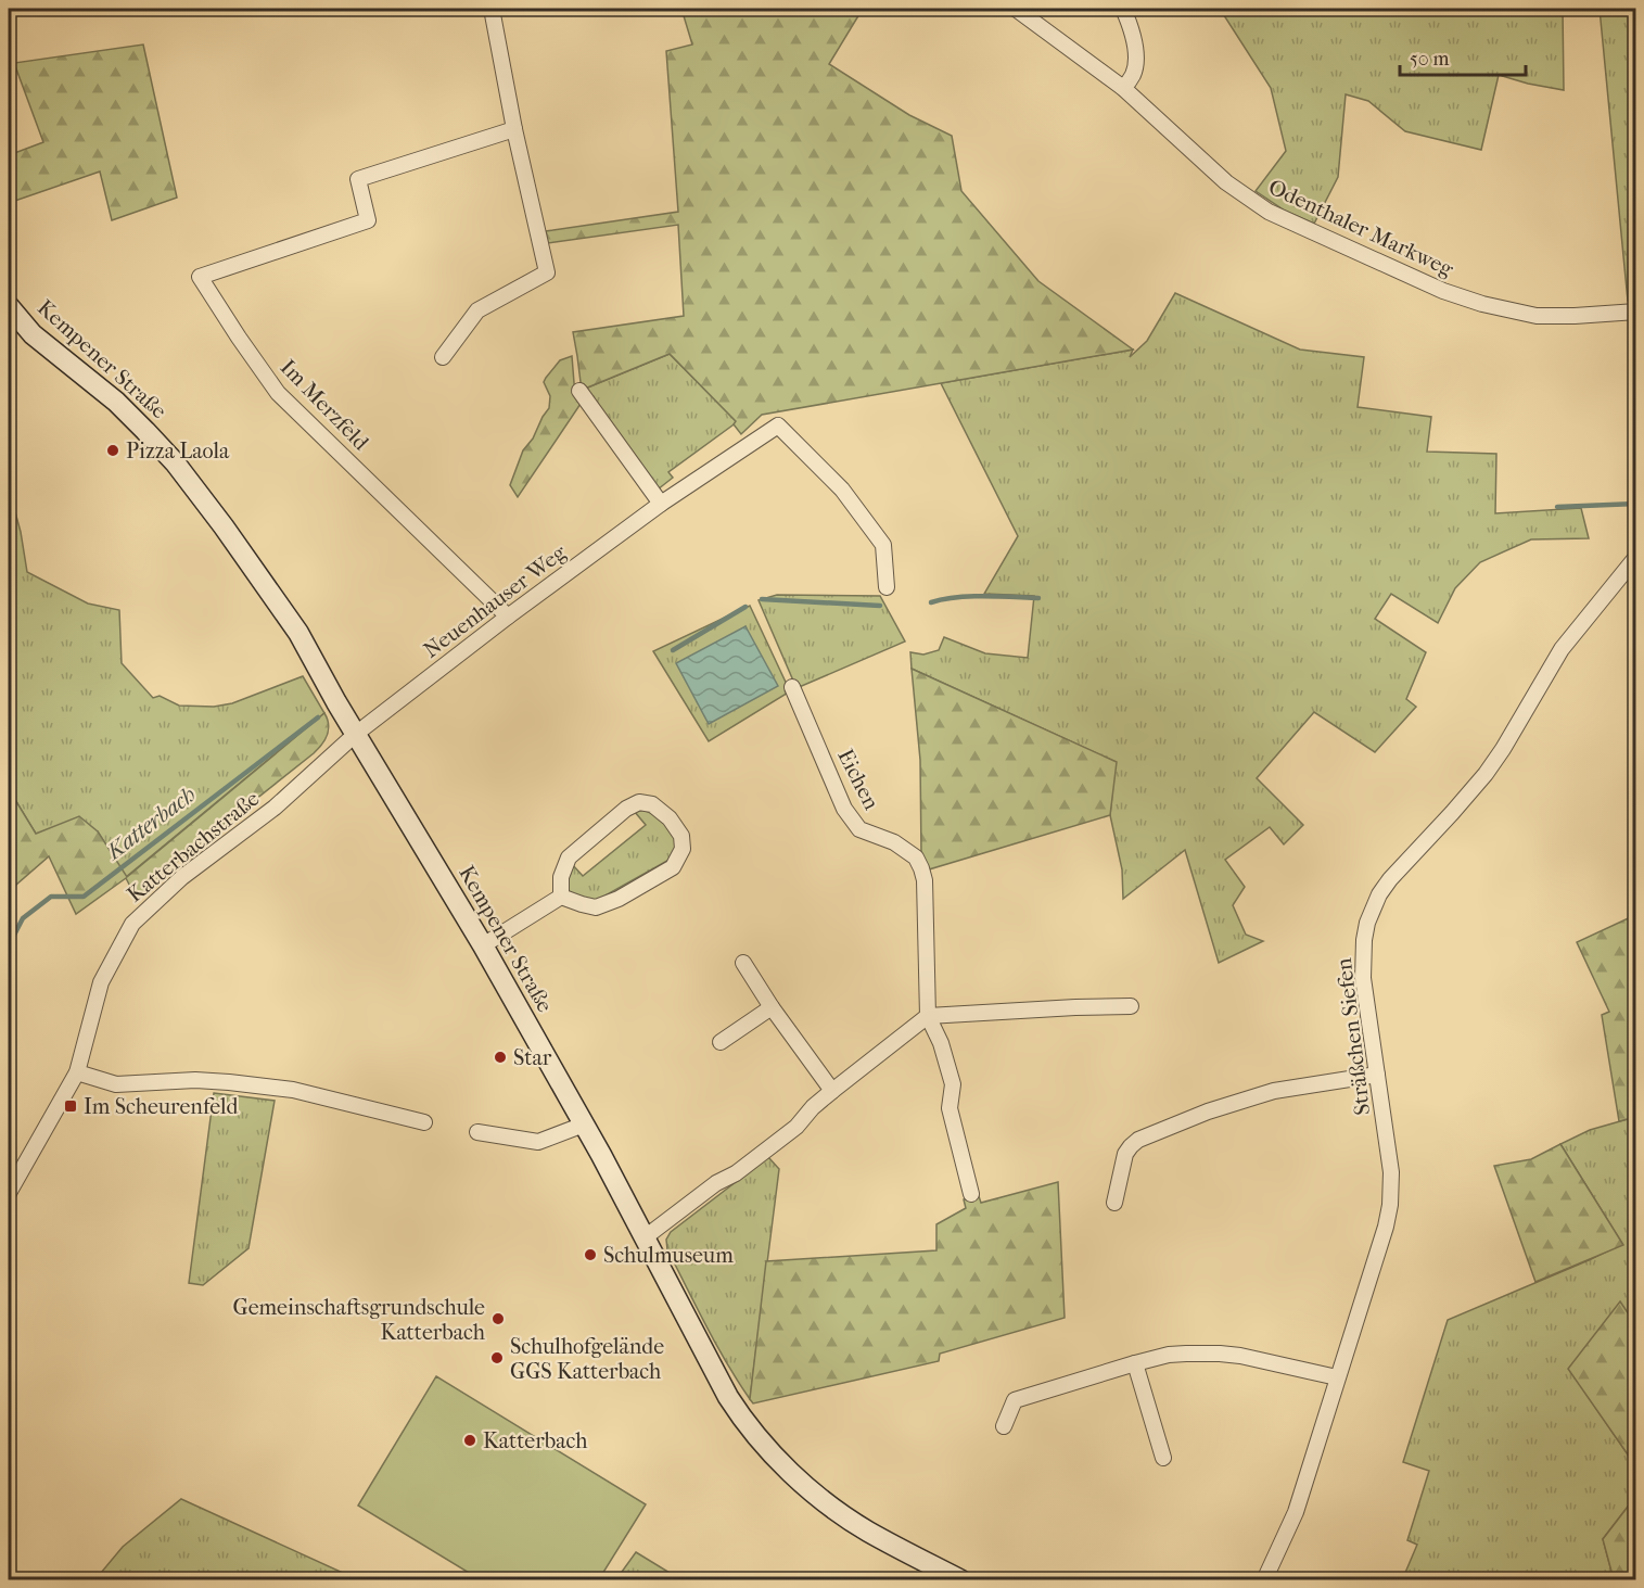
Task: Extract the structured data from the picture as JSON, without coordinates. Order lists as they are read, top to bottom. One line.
{"streets":{"main road":["Kempener Straße"],"street":["Odenthaler Markweg","Im Merzfeld","Neuenhauser Weg","Eichen","Katterbachstraße","Sträßchen Siefen"]},"crossings":[["Kempener Straße","Neuenhauser Weg"],["Kempener Straße","Katterbachstraße"],["Im Merzfeld","Neuenhauser Weg"],["Neuenhauser Weg","Katterbachstraße"]],"water":["Katterbach"],"places":{"other":["Pizza Laola","Star","Schulmuseum","Gemeinschaftsgrundschule Katterbach","Schulhofgelände GGS Katterbach","Katterbach"],"transit":["Im Scheurenfeld"]},"scale_bar":"50 m"}
